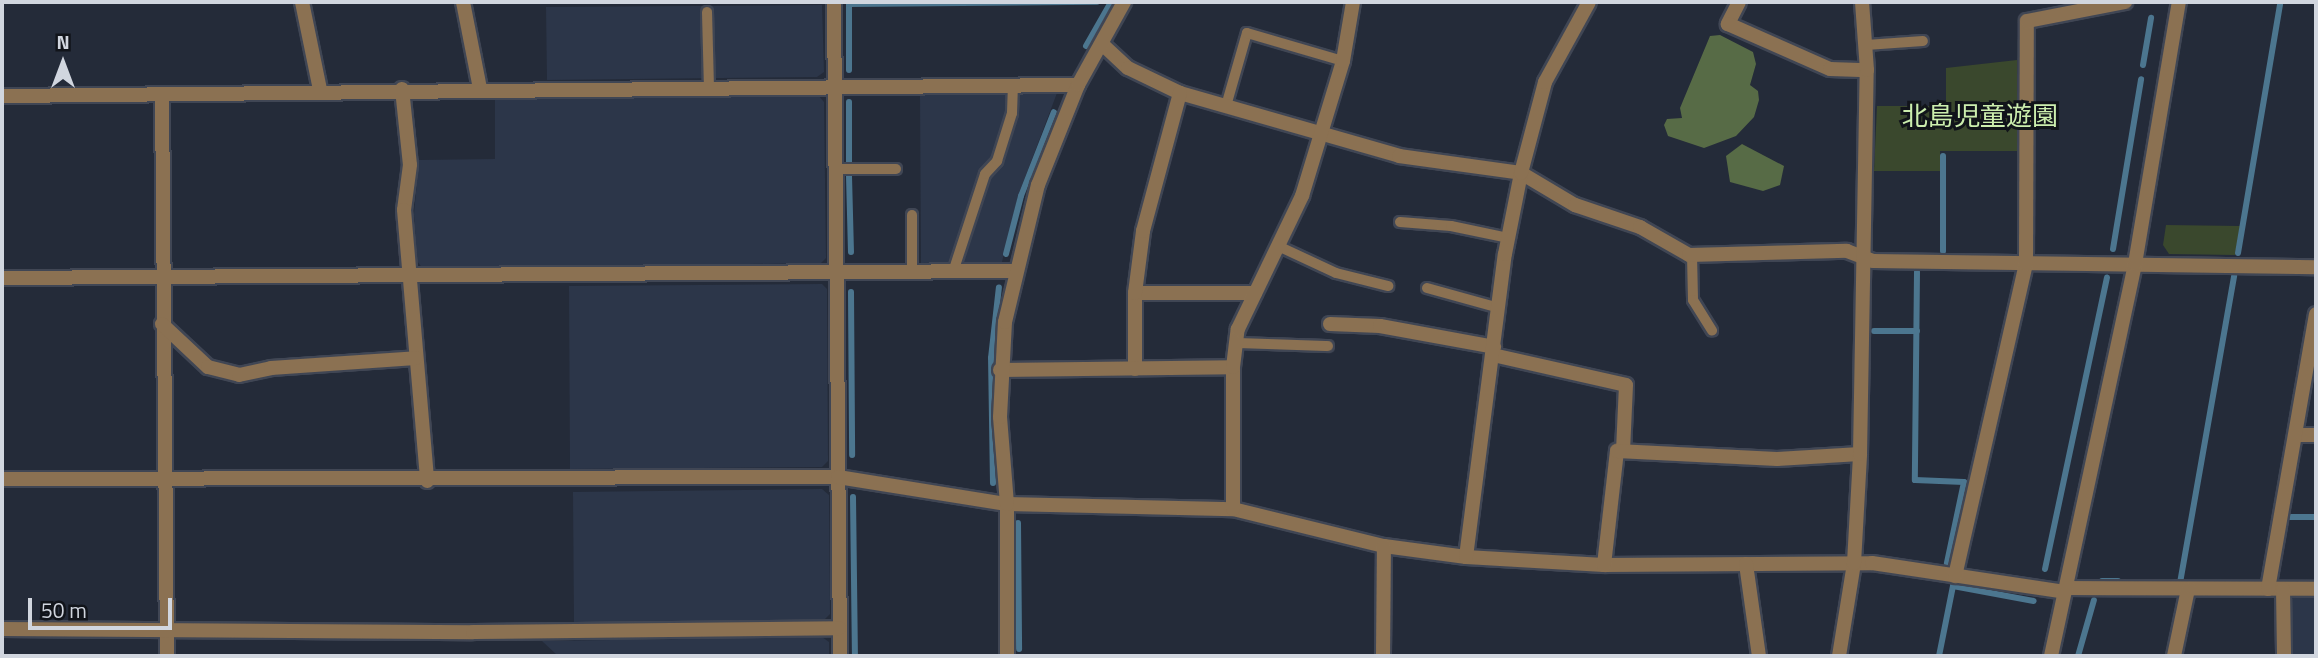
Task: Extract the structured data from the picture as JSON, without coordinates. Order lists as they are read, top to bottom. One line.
{"parks":["北島児童遊園"],"scale_bar":"50 m","north":"top"}
